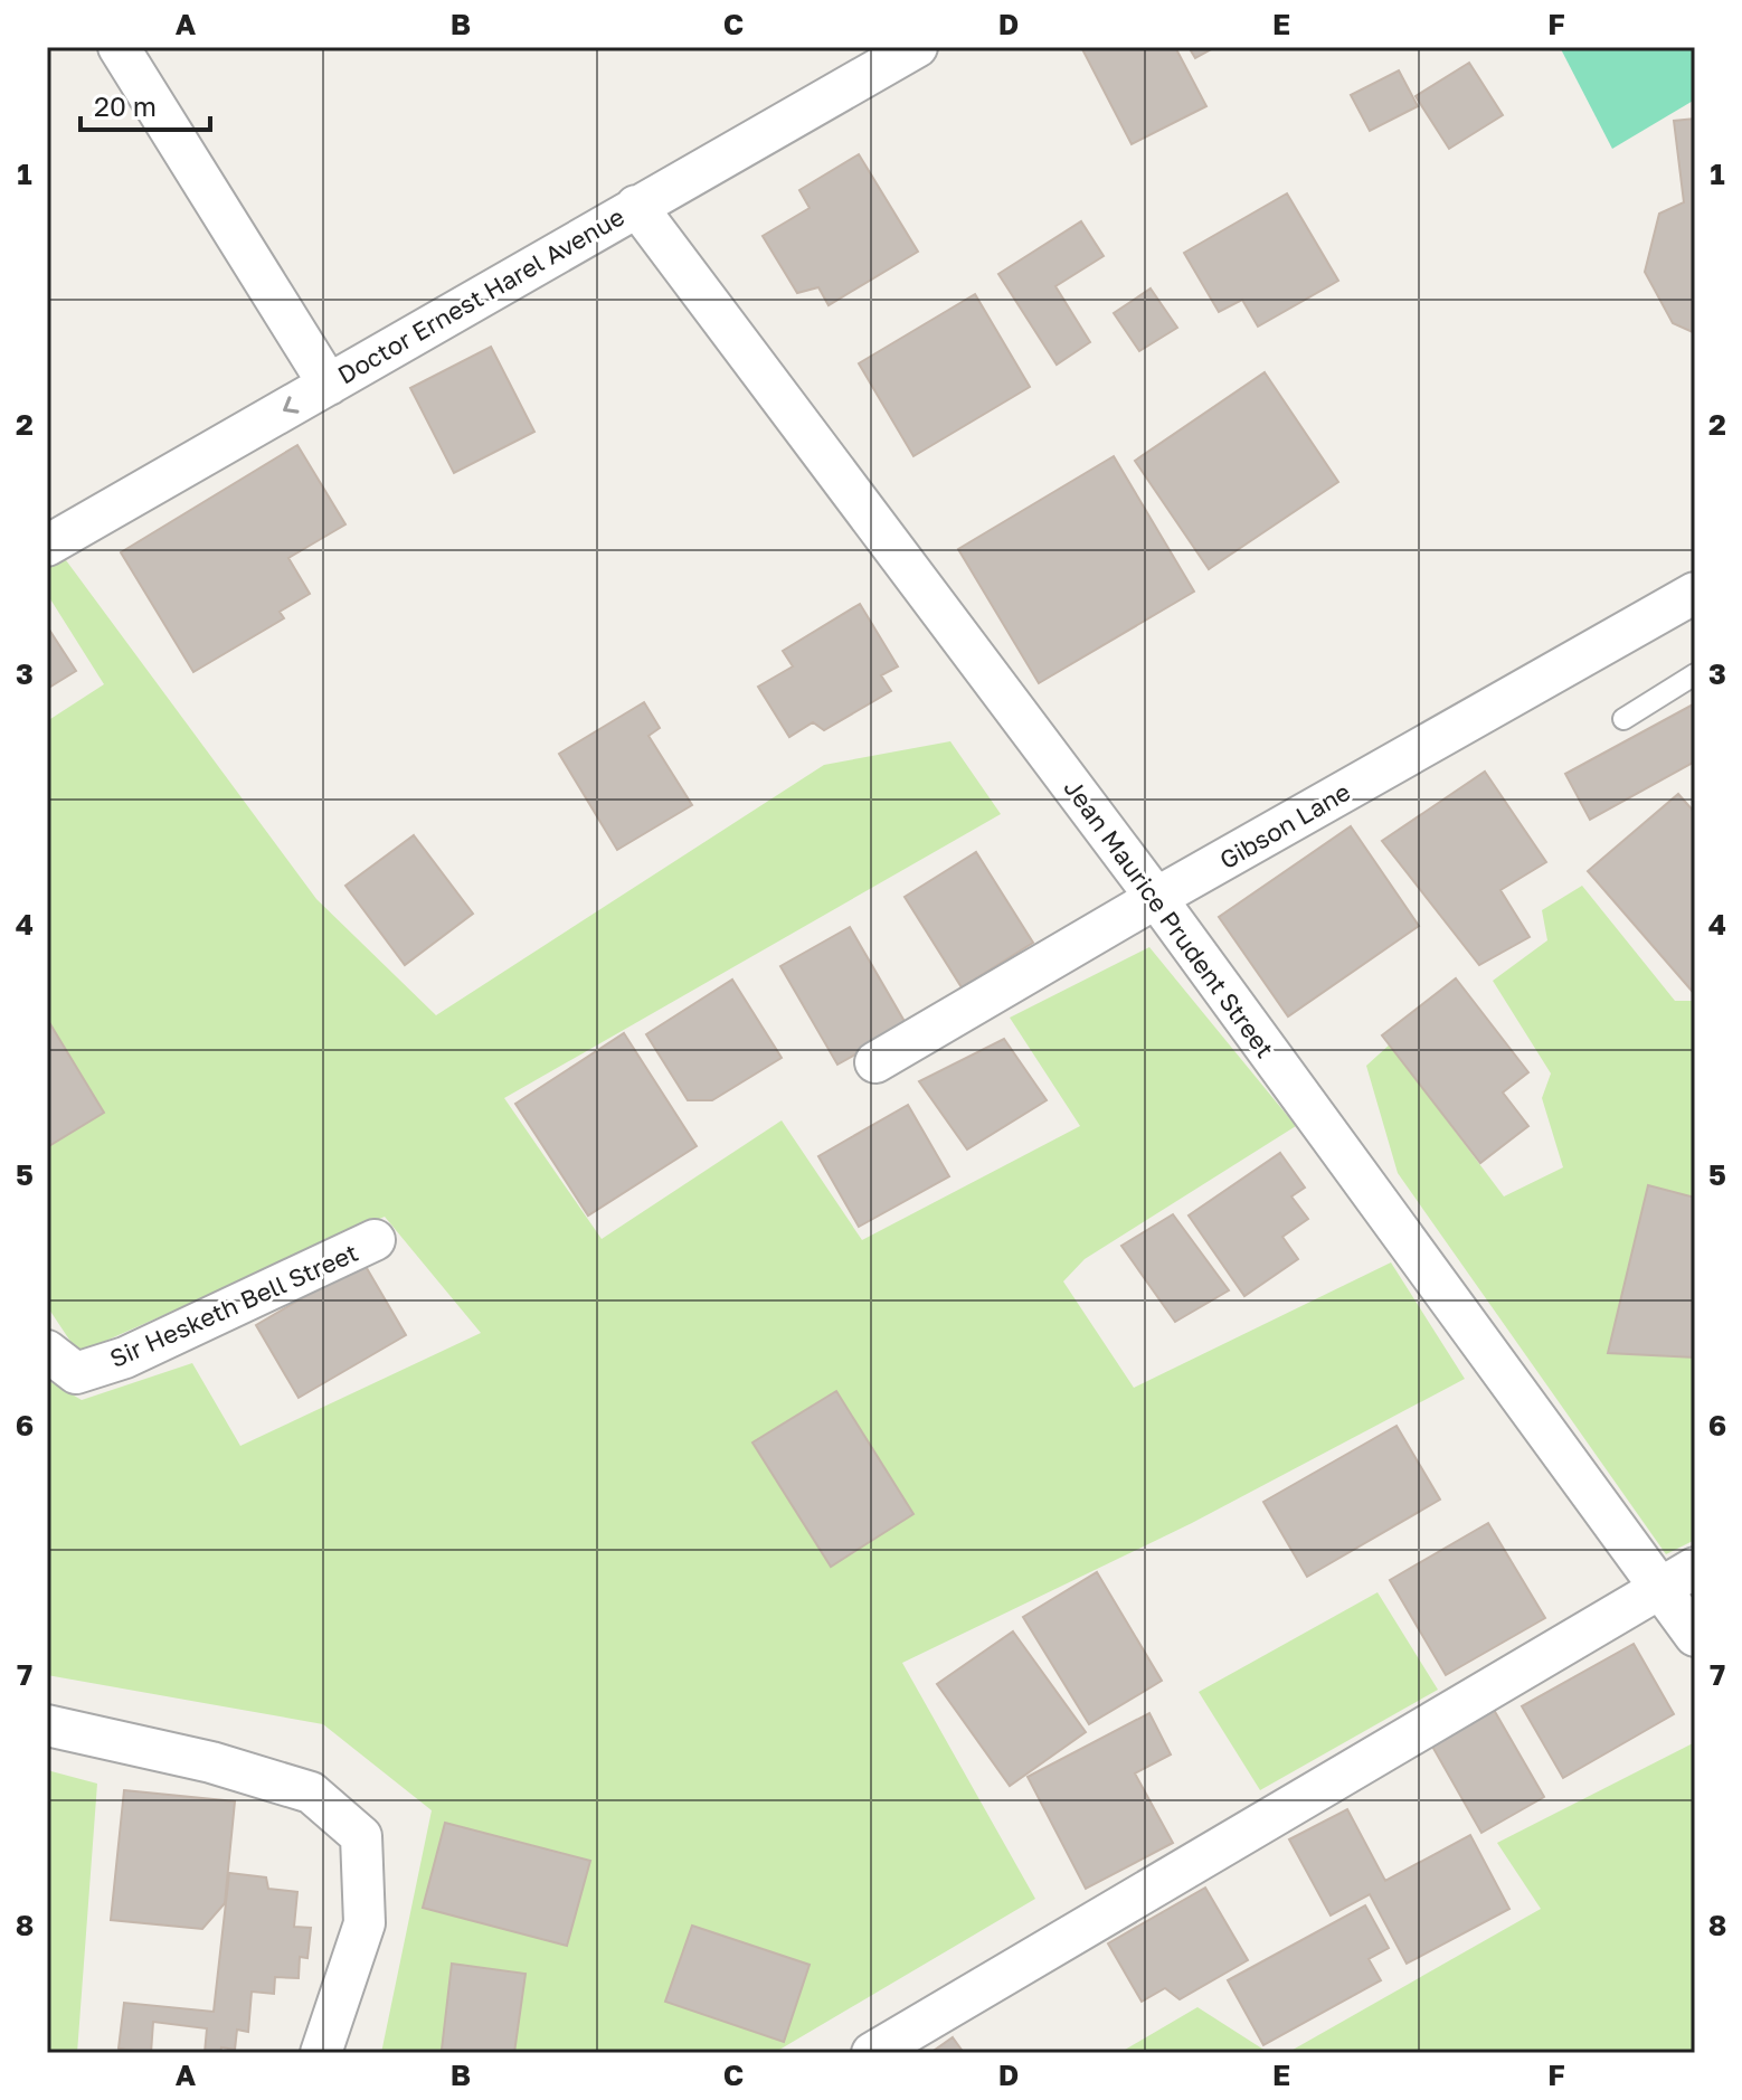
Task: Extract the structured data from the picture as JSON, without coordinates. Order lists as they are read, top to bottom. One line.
{"streets":{"street":["Doctor Ernest Harel Avenue","Gibson Lane","Jean Maurice Prudent Street","Sir Hesketh Bell Street"]},"crossings":[["Doctor Ernest Harel Avenue","Jean Maurice Prudent Street"],["Gibson Lane","Jean Maurice Prudent Street"]],"scale_bar":"20 m","grid":{"columns":["A","B","C","D","E","F"],"rows":["1","2","3","4","5","6","7","8"]}}
